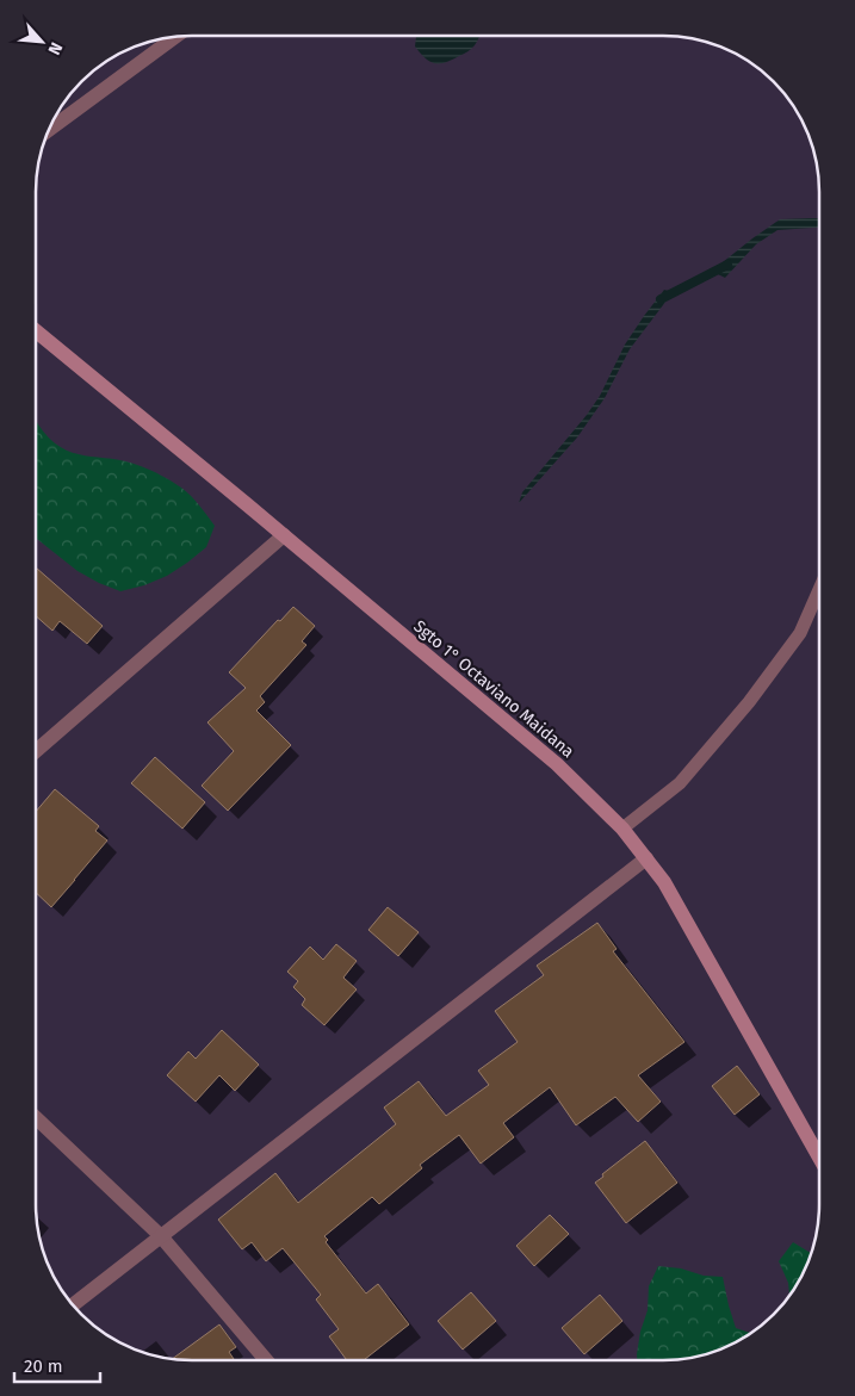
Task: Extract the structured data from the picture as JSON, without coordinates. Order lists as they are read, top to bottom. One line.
{"streets":{"main road":["Sgto 1° Octaviano Maidana"]},"scale_bar":"20 m","north":"bottom right"}
